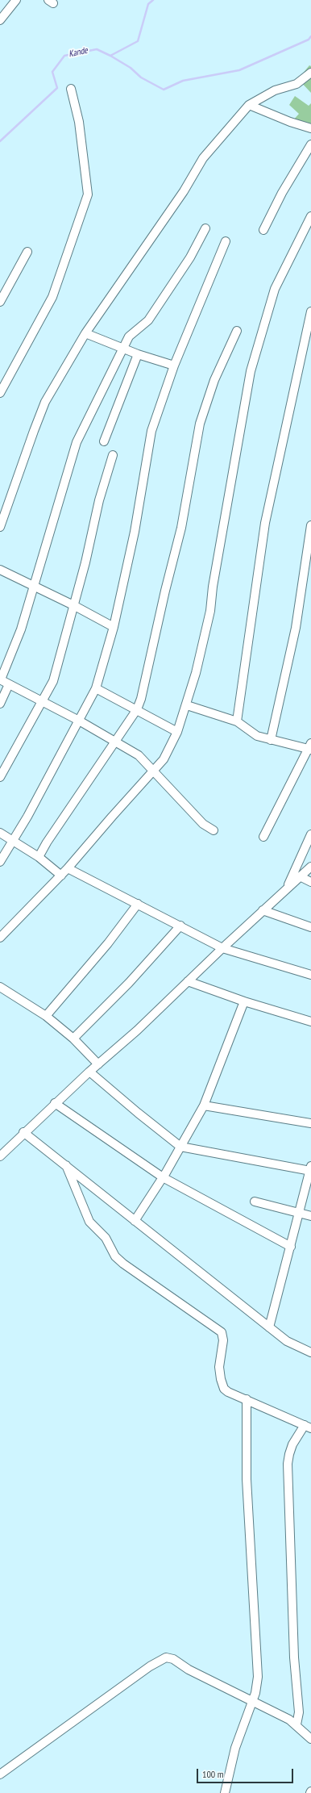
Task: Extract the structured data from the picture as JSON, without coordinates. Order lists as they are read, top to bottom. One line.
{"water":["Kande"],"scale_bar":"100 m"}
